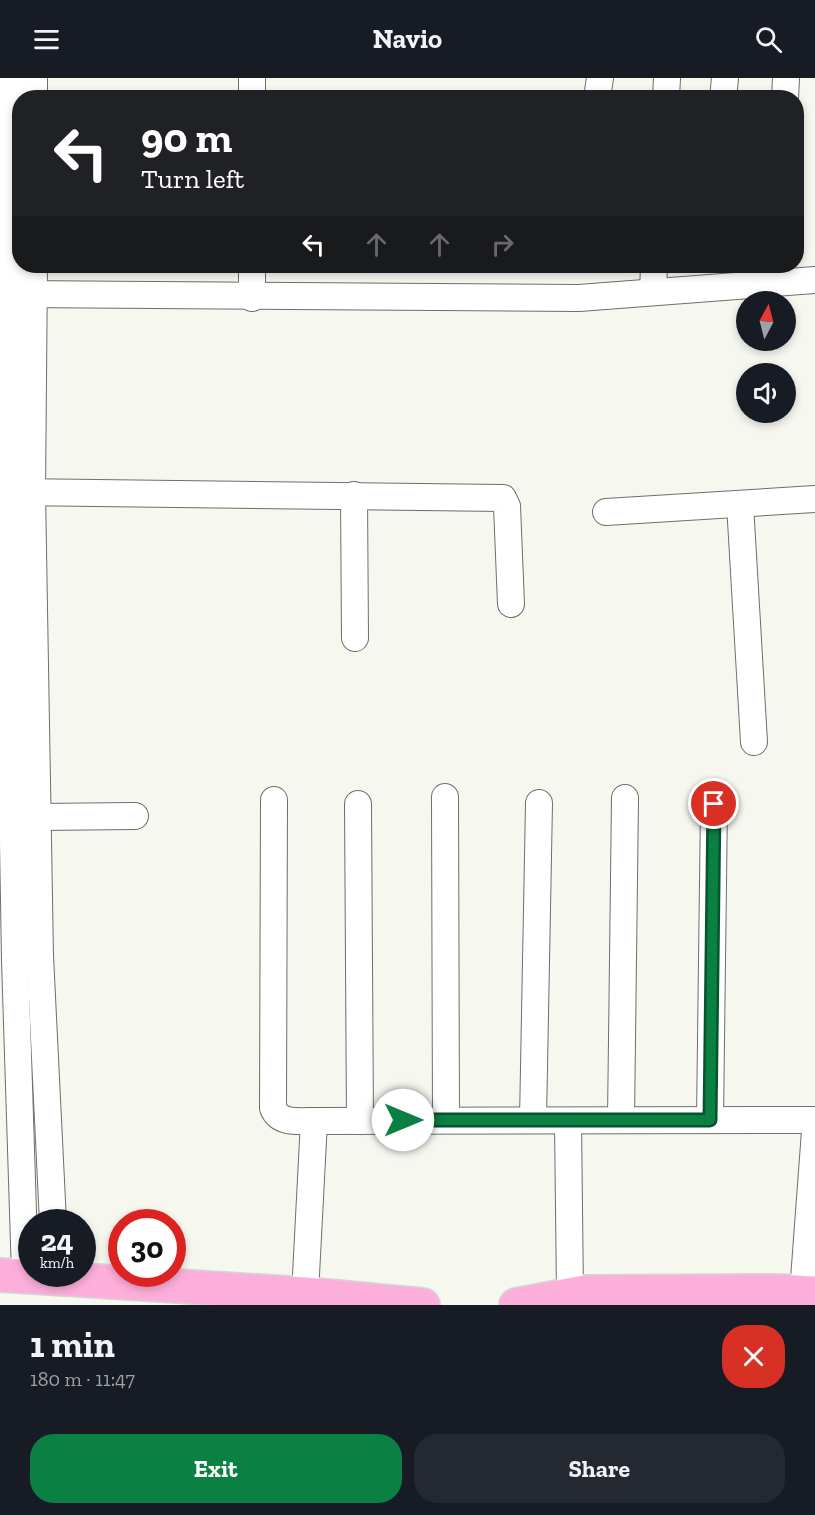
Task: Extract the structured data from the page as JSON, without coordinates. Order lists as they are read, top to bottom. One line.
{"north":"top","page":{"header":"Navio","turn":["90 m","Turn left"],"speed":"24 km/h","limit":"30","heading":["1 min","180 m · 11:47"],"buttons":["Exit","Share"]}}
